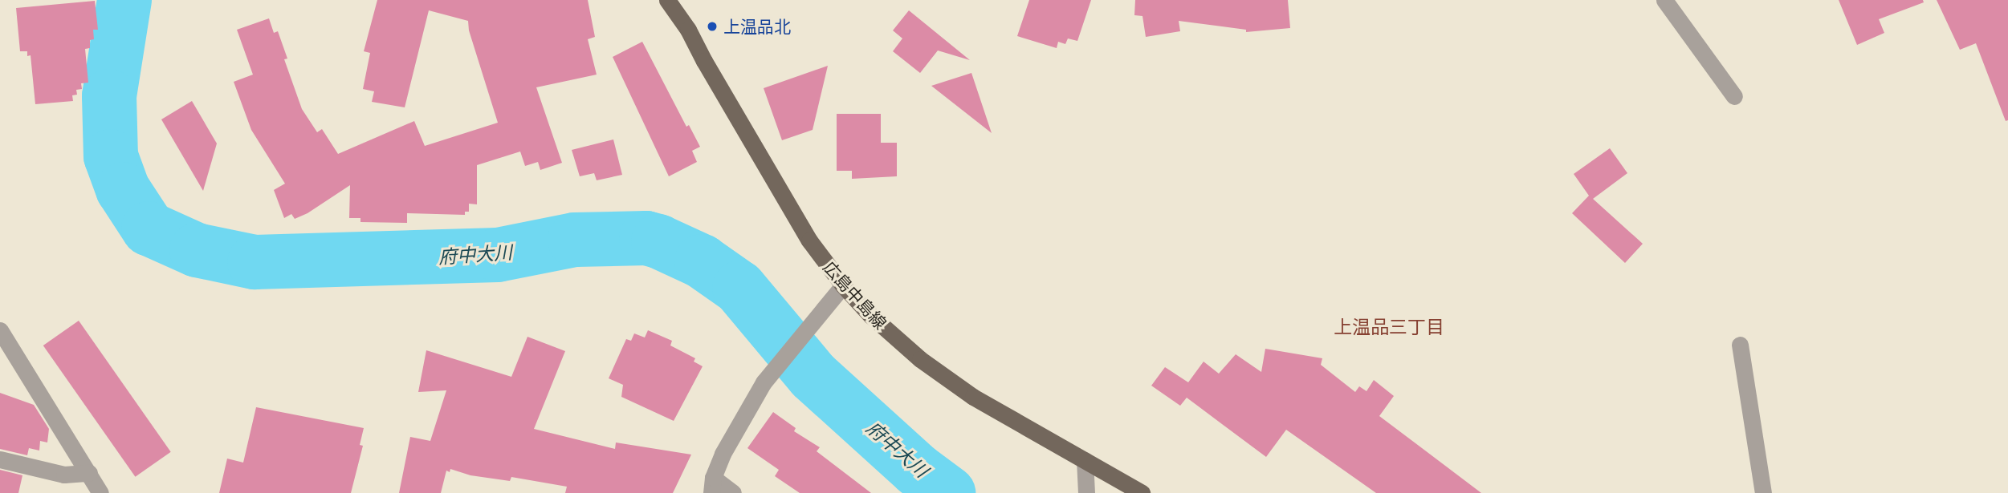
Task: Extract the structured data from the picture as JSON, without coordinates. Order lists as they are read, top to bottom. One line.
{"streets":{"main road":["広島中島線"]},"districts":["上温品三丁目"],"water":["府中大川"],"places":["上温品北"]}
